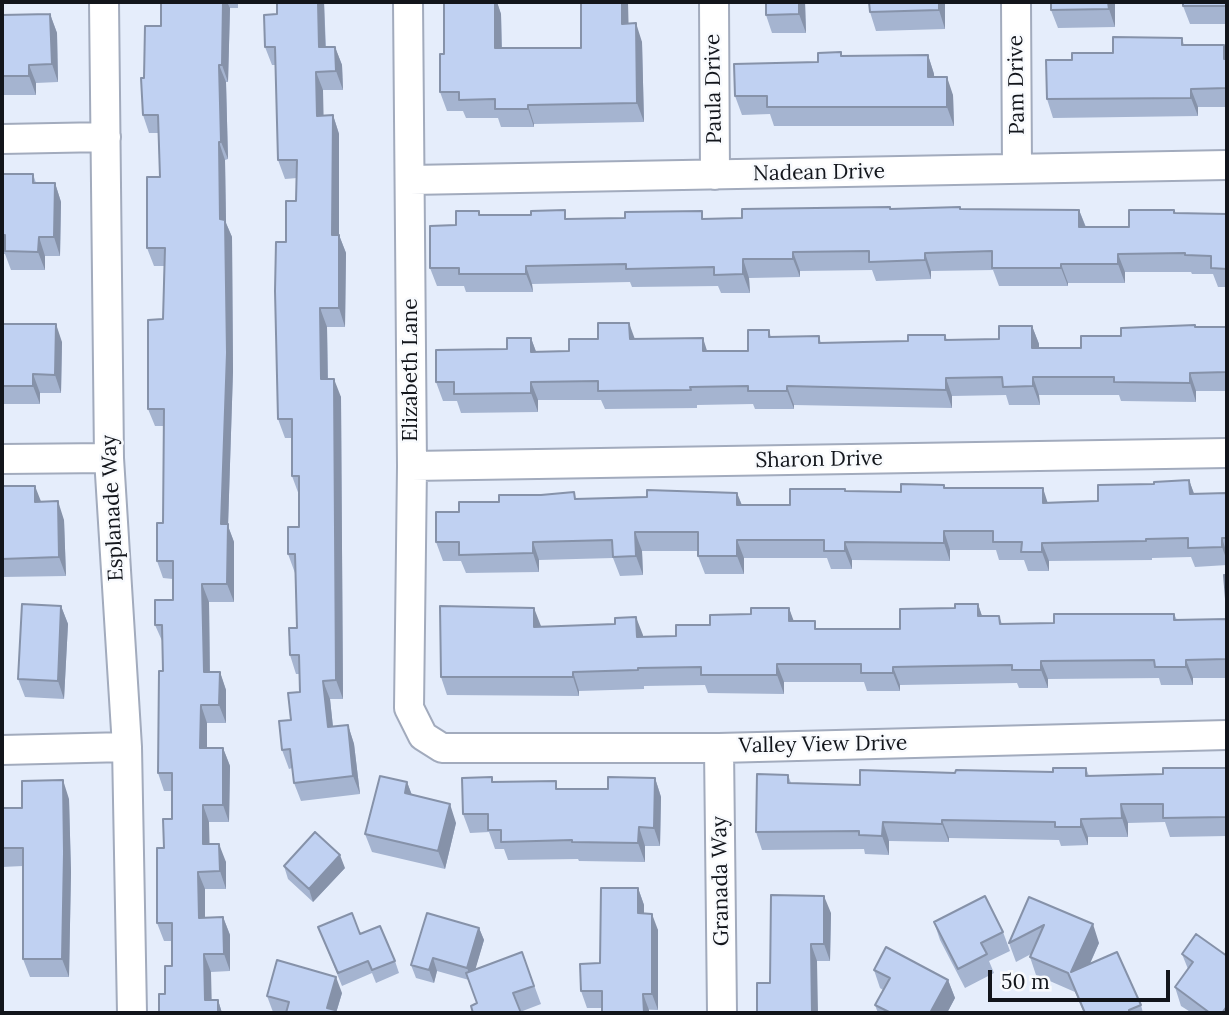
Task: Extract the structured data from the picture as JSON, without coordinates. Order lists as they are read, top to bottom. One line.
{"streets":{"street":["Pam Drive","Paula Drive","Nadean Drive","Elizabeth Lane","Sharon Drive","Esplanade Way","Valley View Drive","Granada Way"]},"crossings":[["Pam Drive","Nadean Drive"],["Paula Drive","Nadean Drive"],["Nadean Drive","Elizabeth Lane"],["Elizabeth Lane","Sharon Drive"],["Elizabeth Lane","Valley View Drive"],["Valley View Drive","Granada Way"]],"scale_bar":"50 m"}
